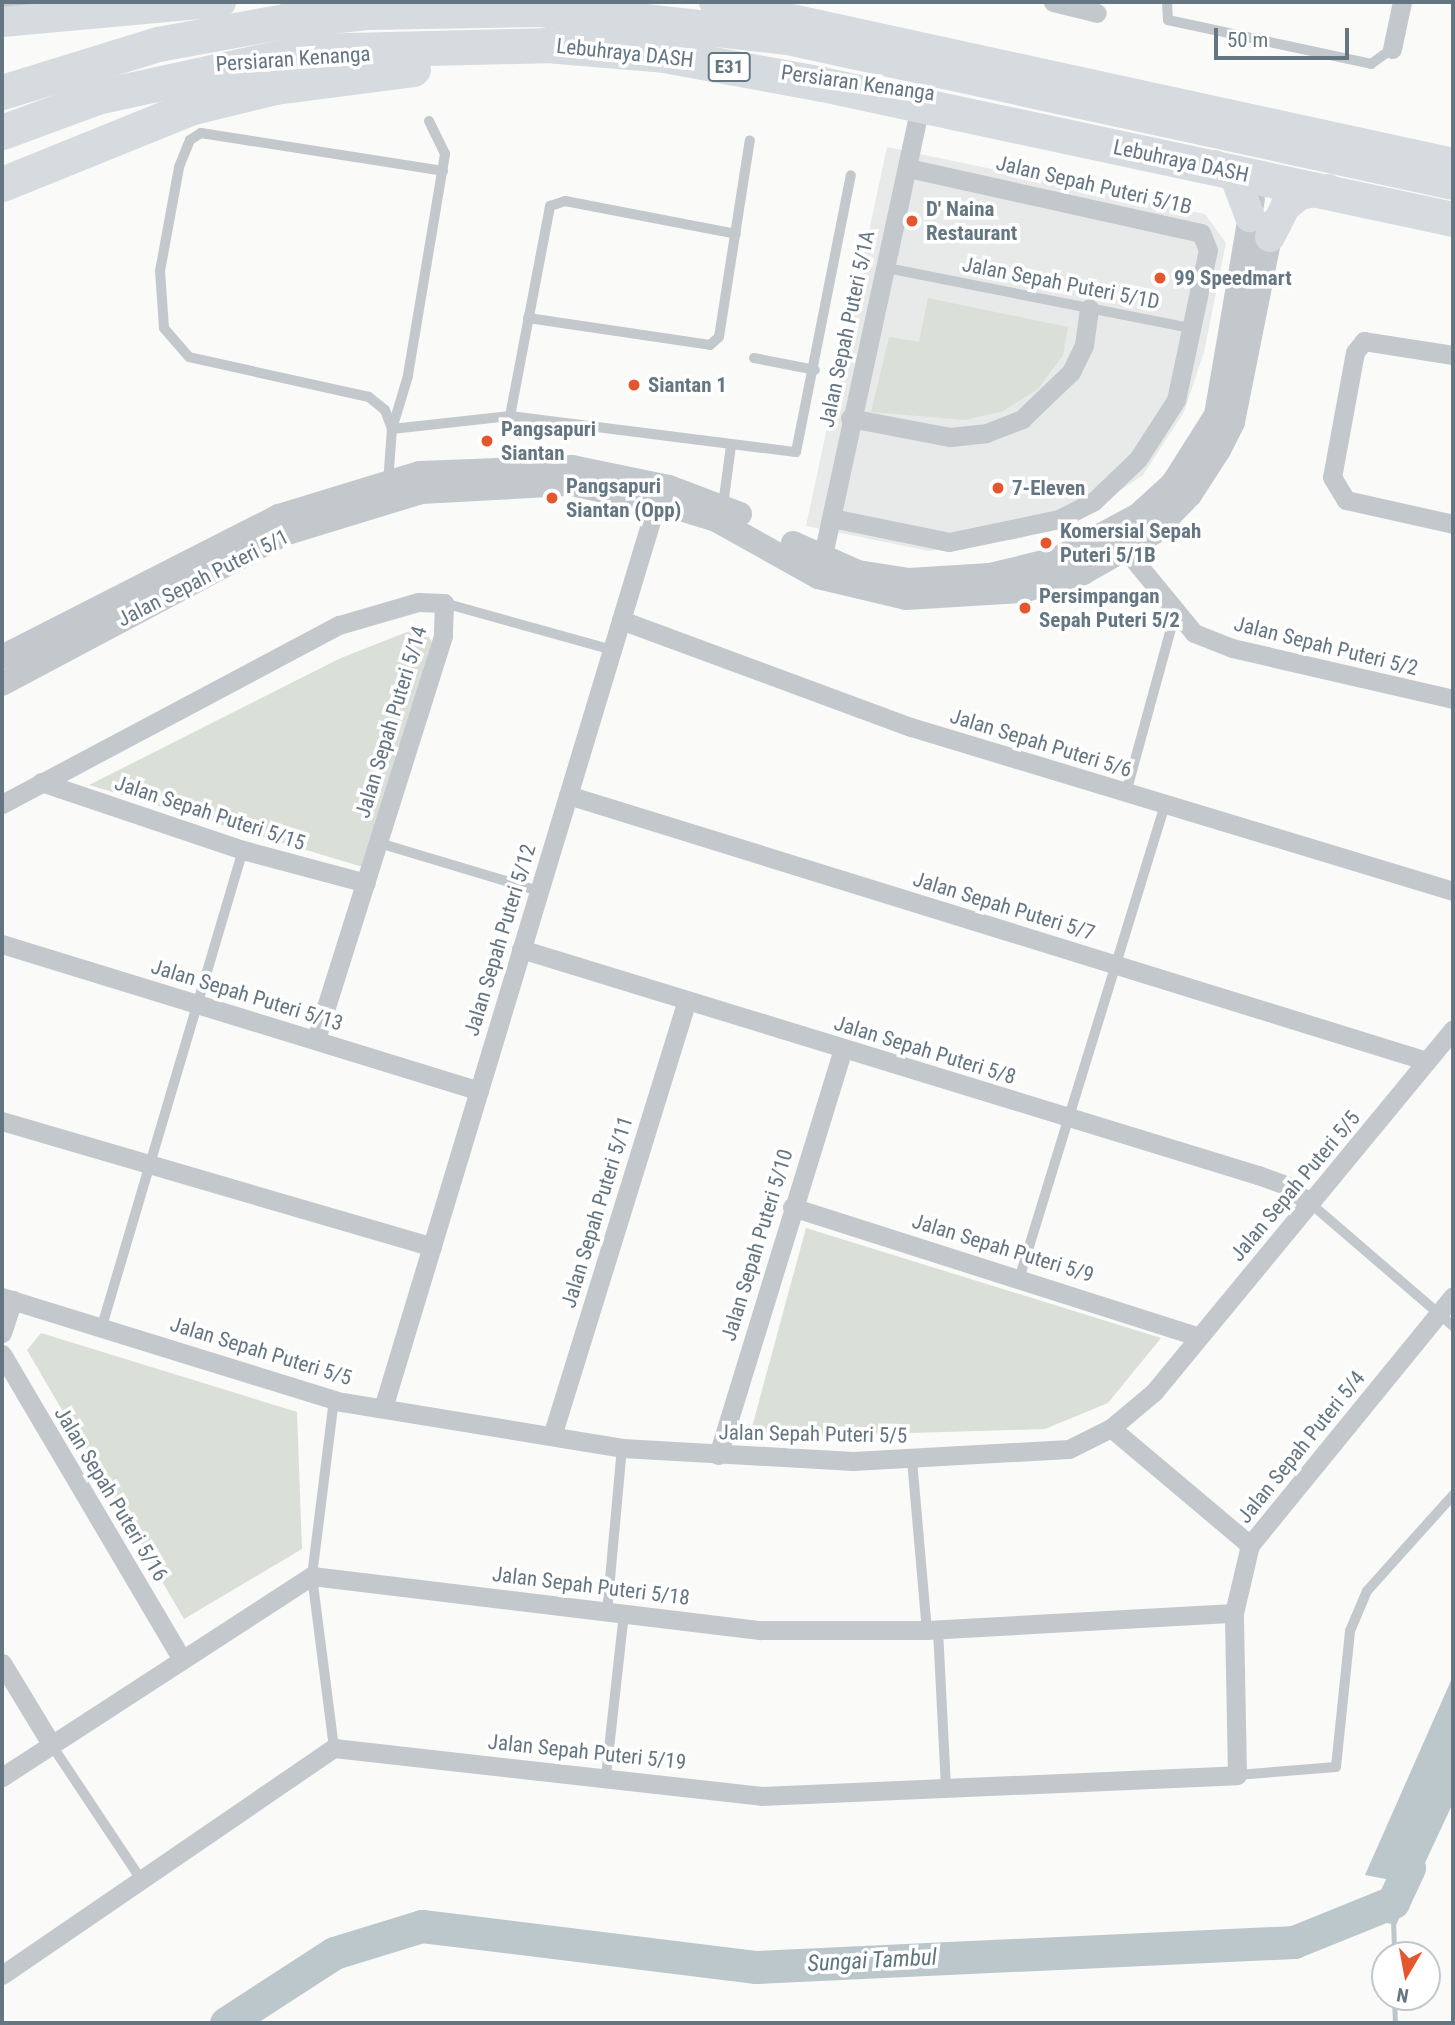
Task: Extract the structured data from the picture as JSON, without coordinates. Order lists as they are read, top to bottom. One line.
{"streets":{"highway":["Lebuhraya DASH","E31"],"main road":["Persiaran Kenanga"],"street":["Jalan Sepah Puteri 5/1B","Jalan Sepah Puteri 5/1A","Jalan Sepah Puteri 5/1","Jalan Sepah Puteri 5/2","Jalan Sepah Puteri 5/14","Jalan Sepah Puteri 5/6","Jalan Sepah Puteri 5/15","Jalan Sepah Puteri 5/7","Jalan Sepah Puteri 5/12","Jalan Sepah Puteri 5/13","Jalan Sepah Puteri 5/8","Jalan Sepah Puteri 5/5","Jalan Sepah Puteri 5/11","Jalan Sepah Puteri 5/10","Jalan Sepah Puteri 5/9","Jalan Sepah Puteri 5/4","Jalan Sepah Puteri 5/16","Jalan Sepah Puteri 5/18","Jalan Sepah Puteri 5/19"],"lane":["Jalan Sepah Puteri 5/1D"]},"crossings":[["Persiaran Kenanga","Jalan Sepah Puteri 5/1A"],["Jalan Sepah Puteri 5/1B","Jalan Sepah Puteri 5/1D"],["Jalan Sepah Puteri 5/1B","Jalan Sepah Puteri 5/1A"],["Jalan Sepah Puteri 5/1D","Jalan Sepah Puteri 5/1A"],["Jalan Sepah Puteri 5/1A","Jalan Sepah Puteri 5/1"],["Jalan Sepah Puteri 5/1","Jalan Sepah Puteri 5/2"],["Jalan Sepah Puteri 5/1","Jalan Sepah Puteri 5/12"],["Jalan Sepah Puteri 5/14","Jalan Sepah Puteri 5/15"],["Jalan Sepah Puteri 5/14","Jalan Sepah Puteri 5/13"],["Jalan Sepah Puteri 5/6","Jalan Sepah Puteri 5/12"],["Jalan Sepah Puteri 5/7","Jalan Sepah Puteri 5/12"],["Jalan Sepah Puteri 5/7","Jalan Sepah Puteri 5/5"],["Jalan Sepah Puteri 5/12","Jalan Sepah Puteri 5/13"],["Jalan Sepah Puteri 5/12","Jalan Sepah Puteri 5/8"],["Jalan Sepah Puteri 5/12","Jalan Sepah Puteri 5/5"],["Jalan Sepah Puteri 5/8","Jalan Sepah Puteri 5/5"],["Jalan Sepah Puteri 5/8","Jalan Sepah Puteri 5/11"],["Jalan Sepah Puteri 5/8","Jalan Sepah Puteri 5/10"],["Jalan Sepah Puteri 5/5","Jalan Sepah Puteri 5/11"],["Jalan Sepah Puteri 5/5","Jalan Sepah Puteri 5/10"],["Jalan Sepah Puteri 5/5","Jalan Sepah Puteri 5/9"],["Jalan Sepah Puteri 5/10","Jalan Sepah Puteri 5/9"],["Jalan Sepah Puteri 5/4","Jalan Sepah Puteri 5/18"],["Jalan Sepah Puteri 5/4","Jalan Sepah Puteri 5/19"]],"water":["Sungai Tambul"],"places":["D' Naina Restaurant","99 Speedmart","Siantan 1","Pangsapuri Siantan","7-Eleven","Pangsapuri Siantan (Opp)","Komersial Sepah Puteri 5/1B","Persimpangan Sepah Puteri 5/2"],"scale_bar":"50 m","north":"bottom"}
